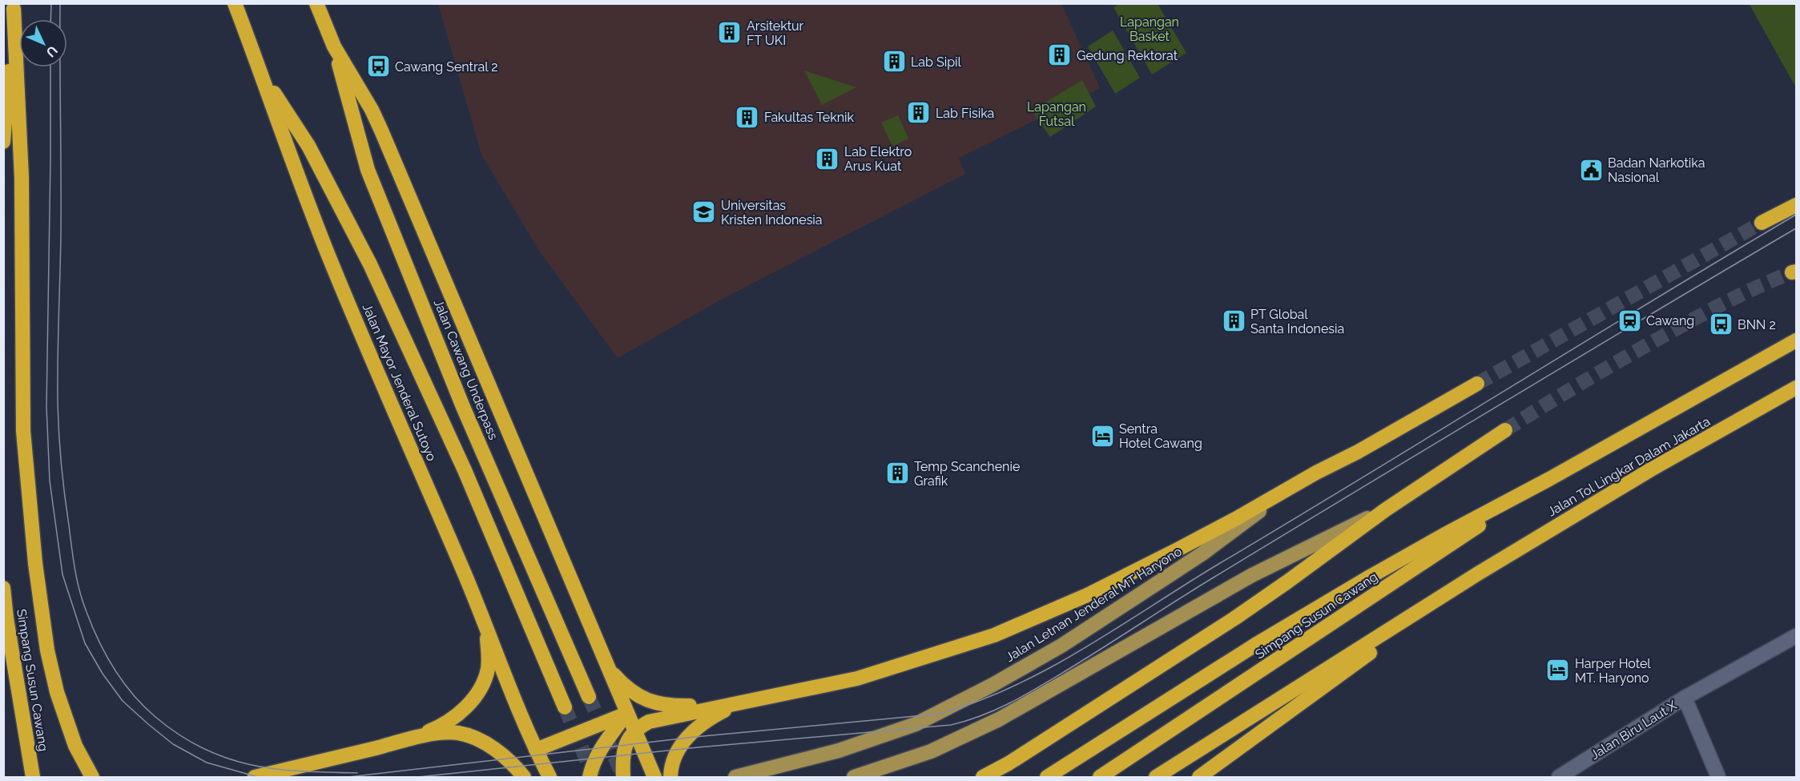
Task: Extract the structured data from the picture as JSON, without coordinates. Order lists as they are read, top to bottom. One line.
{"streets":{"highway":["Jalan Cawang Underpass","Jalan Mayor Jenderal Sutoyo","Jalan Tol Lingkar Dalam Jakarta","Jalan Letnan Jenderal MT Haryono","Simpang Susun Cawang"],"street":["Jalan Biru Laut X"]},"crossings":[["Jalan Tol Lingkar Dalam Jakarta","Simpang Susun Cawang"]],"parks":["Lapangan Basket","Lapangan Futsal"],"places":{"building":["Arsitektur FT UKI","Gedung Rektorat","Lab Sipil","Lab Fisika","Fakultas Teknik","Lab Elektro Arus Kuat","PT Global Santa Indonesia","Temp Scanchenie Grafik"],"bus stop":["Cawang Sentral 2","BNN 2"],"public building":["Badan Narkotika Nasional"],"school or university":["Universitas Kristen Indonesia"],"station":["Cawang"],"hotel":["Sentra Hotel Cawang","Harper Hotel MT. Haryono"]},"north":"bottom right"}
